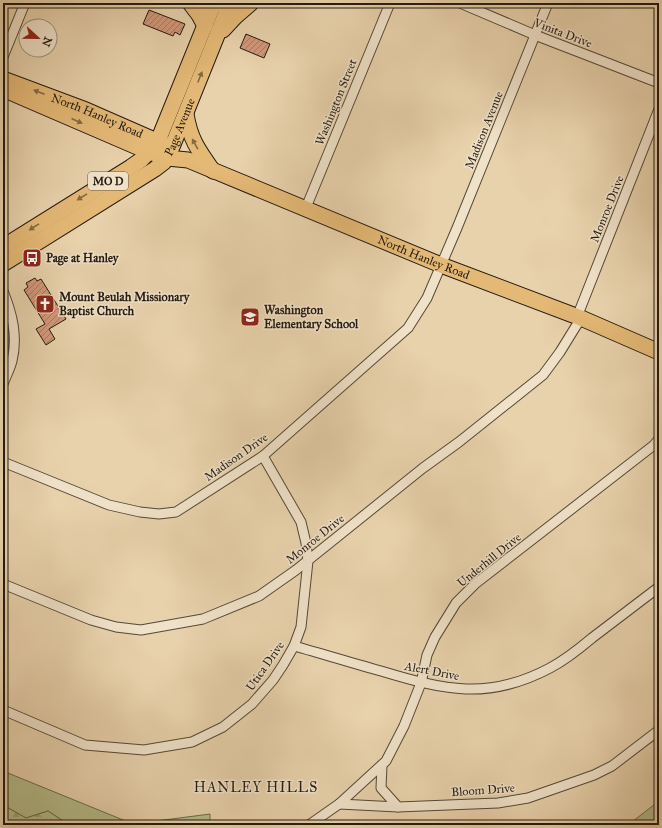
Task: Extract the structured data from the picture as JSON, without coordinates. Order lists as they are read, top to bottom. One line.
{"streets":{"main road":["North Hanley Road","Page Avenue","MO D"],"street":["Vinita Drive","Washington Street","Madison Avenue","Monroe Drive","Madison Drive","Underhill Drive","Utica Drive","Alert Drive","Bloom Drive"]},"crossings":[["Vinita Drive","Madison Avenue"],["Washington Street","North Hanley Road"],["North Hanley Road","Page Avenue"],["North Hanley Road","Madison Avenue"],["North Hanley Road","Monroe Drive"],["North Hanley Road","Madison Drive"],["Madison Avenue","Madison Drive"],["Monroe Drive","Utica Drive"],["Madison Drive","Utica Drive"],["Underhill Drive","Alert Drive"],["Underhill Drive","Bloom Drive"],["Utica Drive","Alert Drive"]],"districts":["HANLEY HILLS"],"places":{"bus stop":["Page at Hanley"],"church":["Mount Beulah Missionary Baptist Church"],"school or university":["Washington Elementary School"]},"north":"right"}
